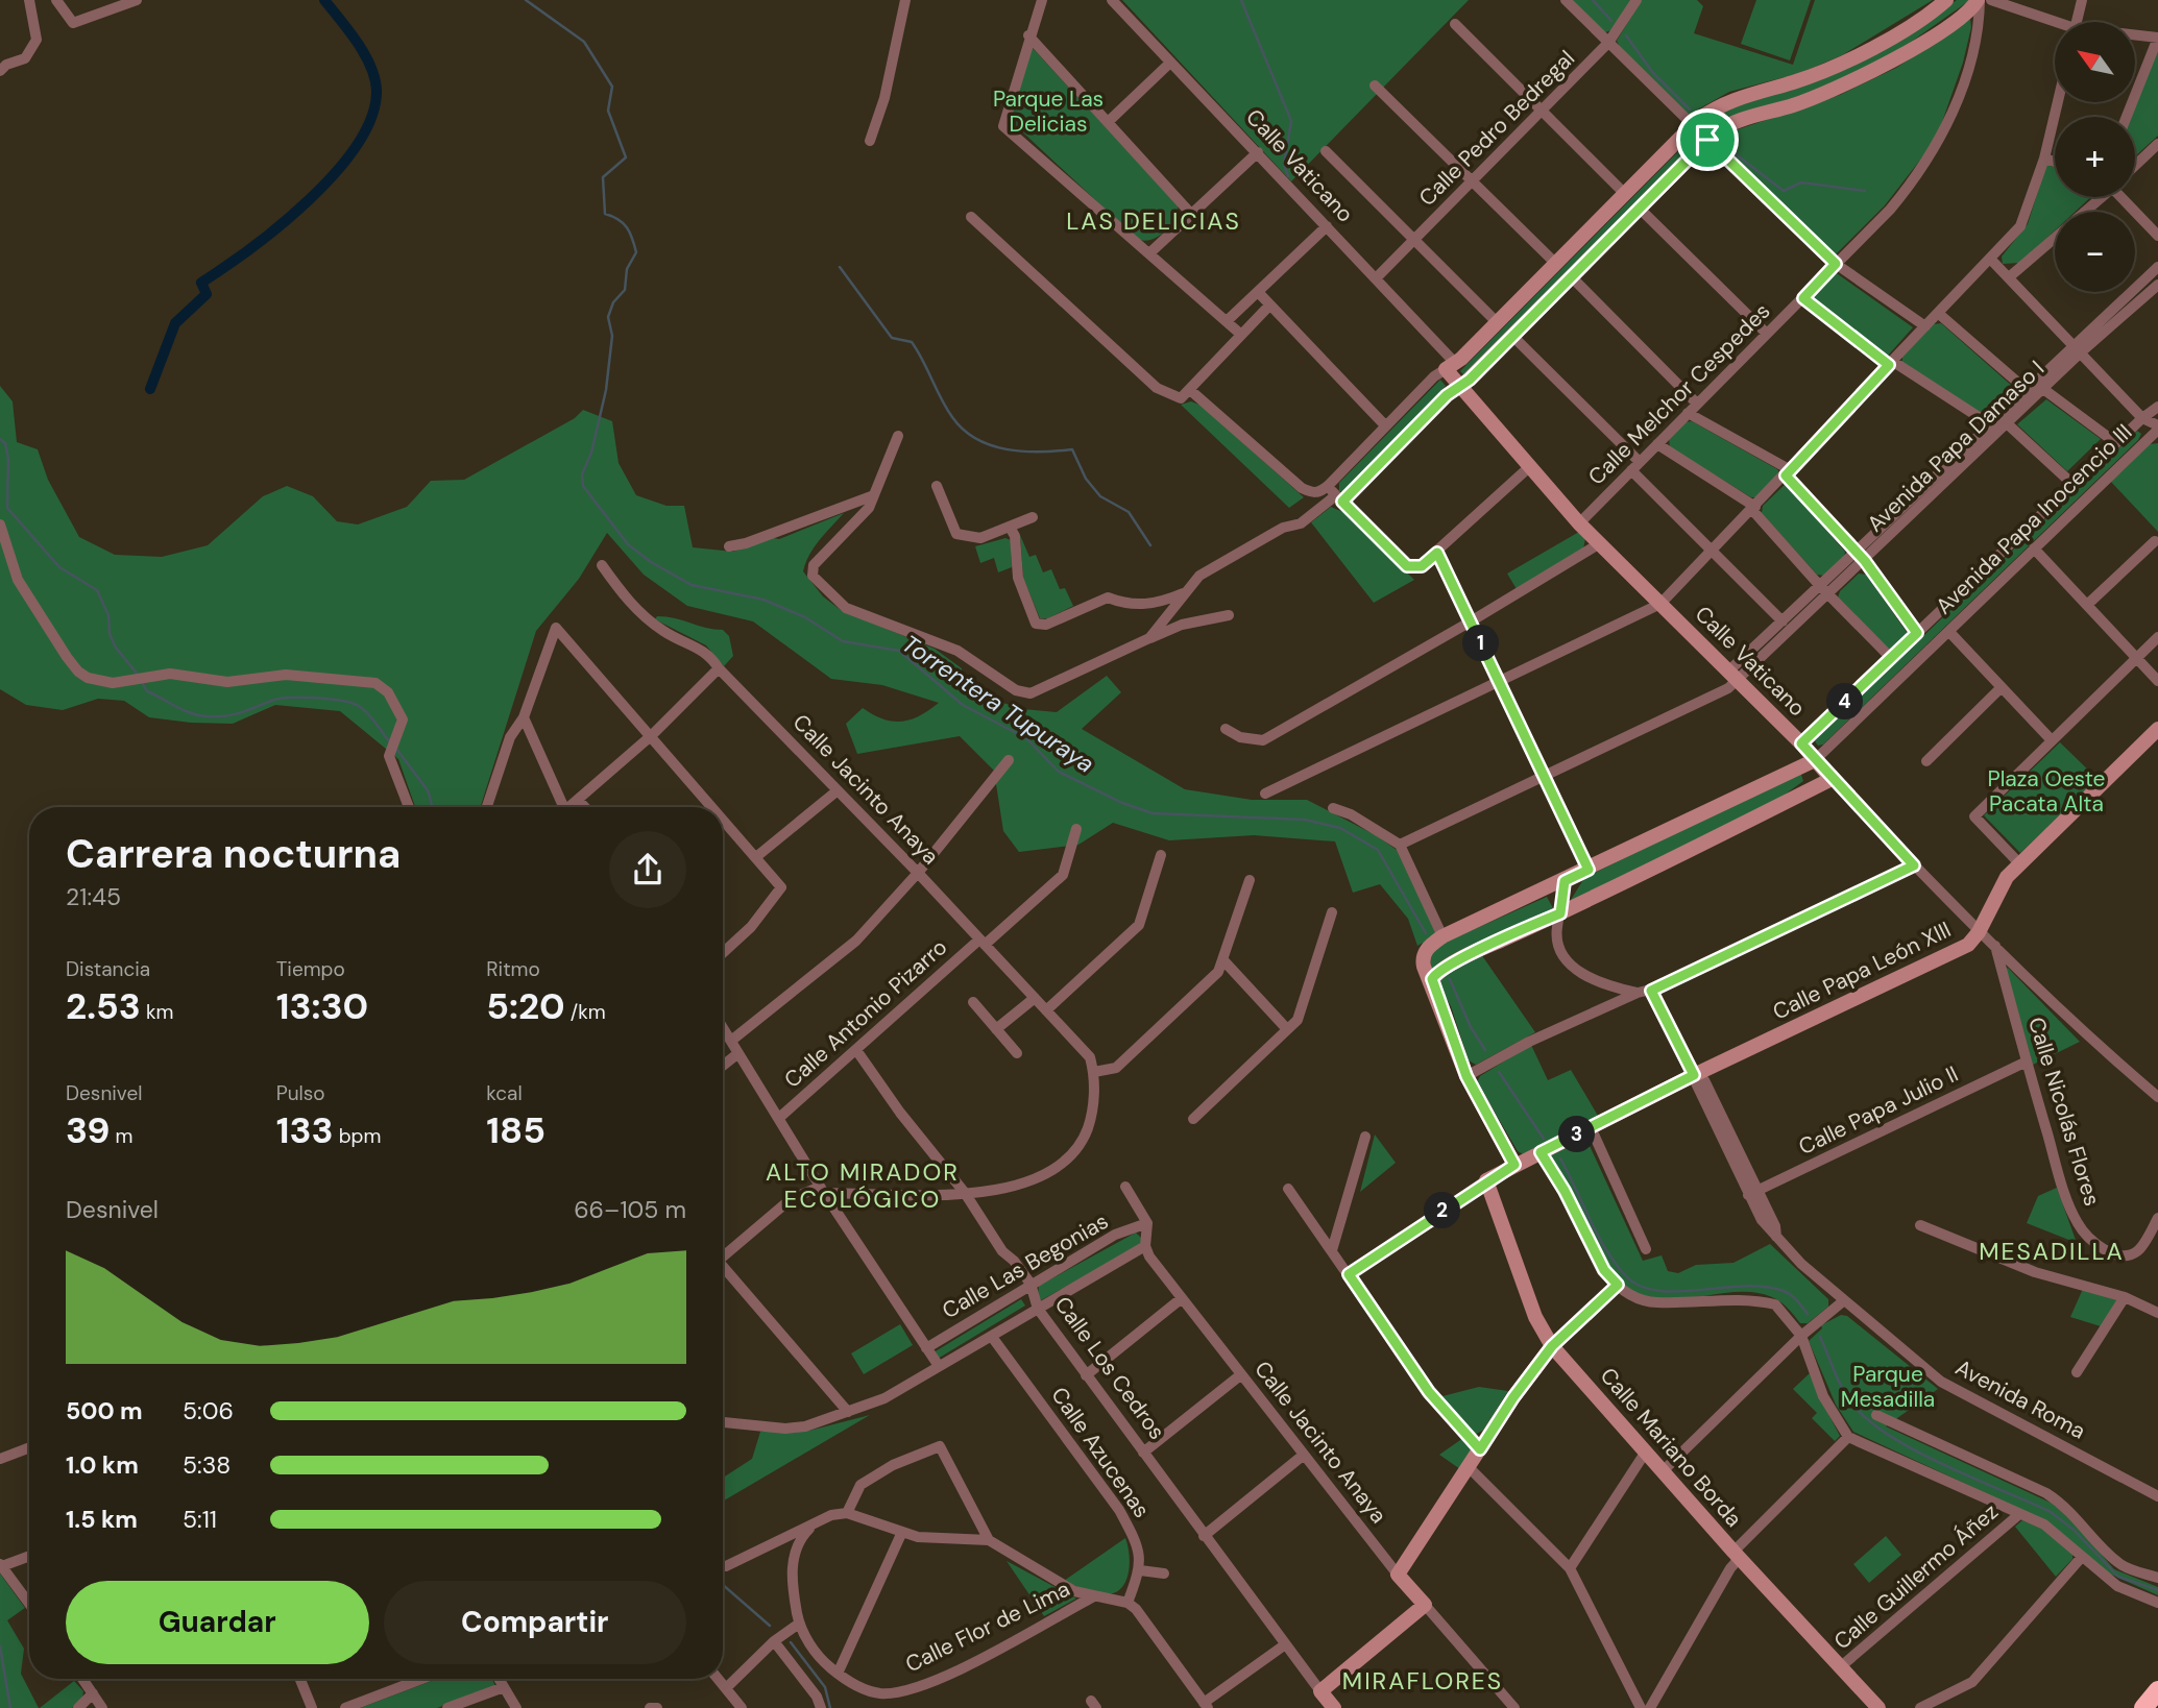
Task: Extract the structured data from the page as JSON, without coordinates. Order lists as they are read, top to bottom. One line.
{"streets":{"street":["Calle Pedro Bedregal","Calle Vaticano","Calle Melchor Cespedes","Avenida Papa Damaso I","Avenida Papa Inocencio III","Calle Jacinto Anaya","Calle Papa León XIII","Calle Antonio Pizarro","Calle Papa Julio II","Calle Nicolás Flores","Calle Las Begonias","Calle Los Cedros","Avenida Roma","Calle Mariano Borda","Calle Azucenas","Calle Guillermo Áñez","Calle Flor de Lima"]},"crossings":[["Calle Pedro Bedregal","Calle Vaticano"],["Calle Vaticano","Calle Melchor Cespedes"],["Calle Vaticano","Avenida Papa Damaso I"],["Calle Vaticano","Avenida Papa Inocencio III"],["Calle Vaticano","Calle Papa León XIII"],["Calle Vaticano","Calle Nicolás Flores"],["Calle Jacinto Anaya","Calle Antonio Pizarro"],["Calle Jacinto Anaya","Calle Las Begonias"],["Calle Jacinto Anaya","Calle Los Cedros"],["Calle Papa León XIII","Avenida Roma"],["Calle Papa León XIII","Calle Mariano Borda"],["Calle Antonio Pizarro","Calle Los Cedros"],["Calle Papa Julio II","Calle Nicolás Flores"],["Calle Papa Julio II","Avenida Roma"],["Calle Las Begonias","Calle Los Cedros"],["Calle Las Begonias","Calle Azucenas"],["Calle Mariano Borda","Calle Guillermo Áñez"]],"districts":["LAS DELICIAS","ALTO MIRADOR ECOLÓGICO","MESADILLA","MIRAFLORES"],"water":["Torrentera Tupuraya"],"parks":["Parque Las Delicias","Plaza Oeste Pacata Alta","Parque Mesadilla"],"north":"top left","page":{"map_buttons":["+","−"],"pins":["1","4","3","2"],"heading":["Carrera nocturna","21:45"],"stats":[["Distancia","2.53 km"],["Tiempo","13:30"],["Ritmo","5:20 /km"],["Desnivel","39 m"],["Pulso","133 bpm"],["kcal","185"]],"chart":["Desnivel","66–105 m"],"list":[{"name":"500 m","note":"5:06"},{"name":"1.0 km","note":"5:38"},{"name":"1.5 km","note":"5:11"}],"buttons":["Guardar","Compartir"]}}
